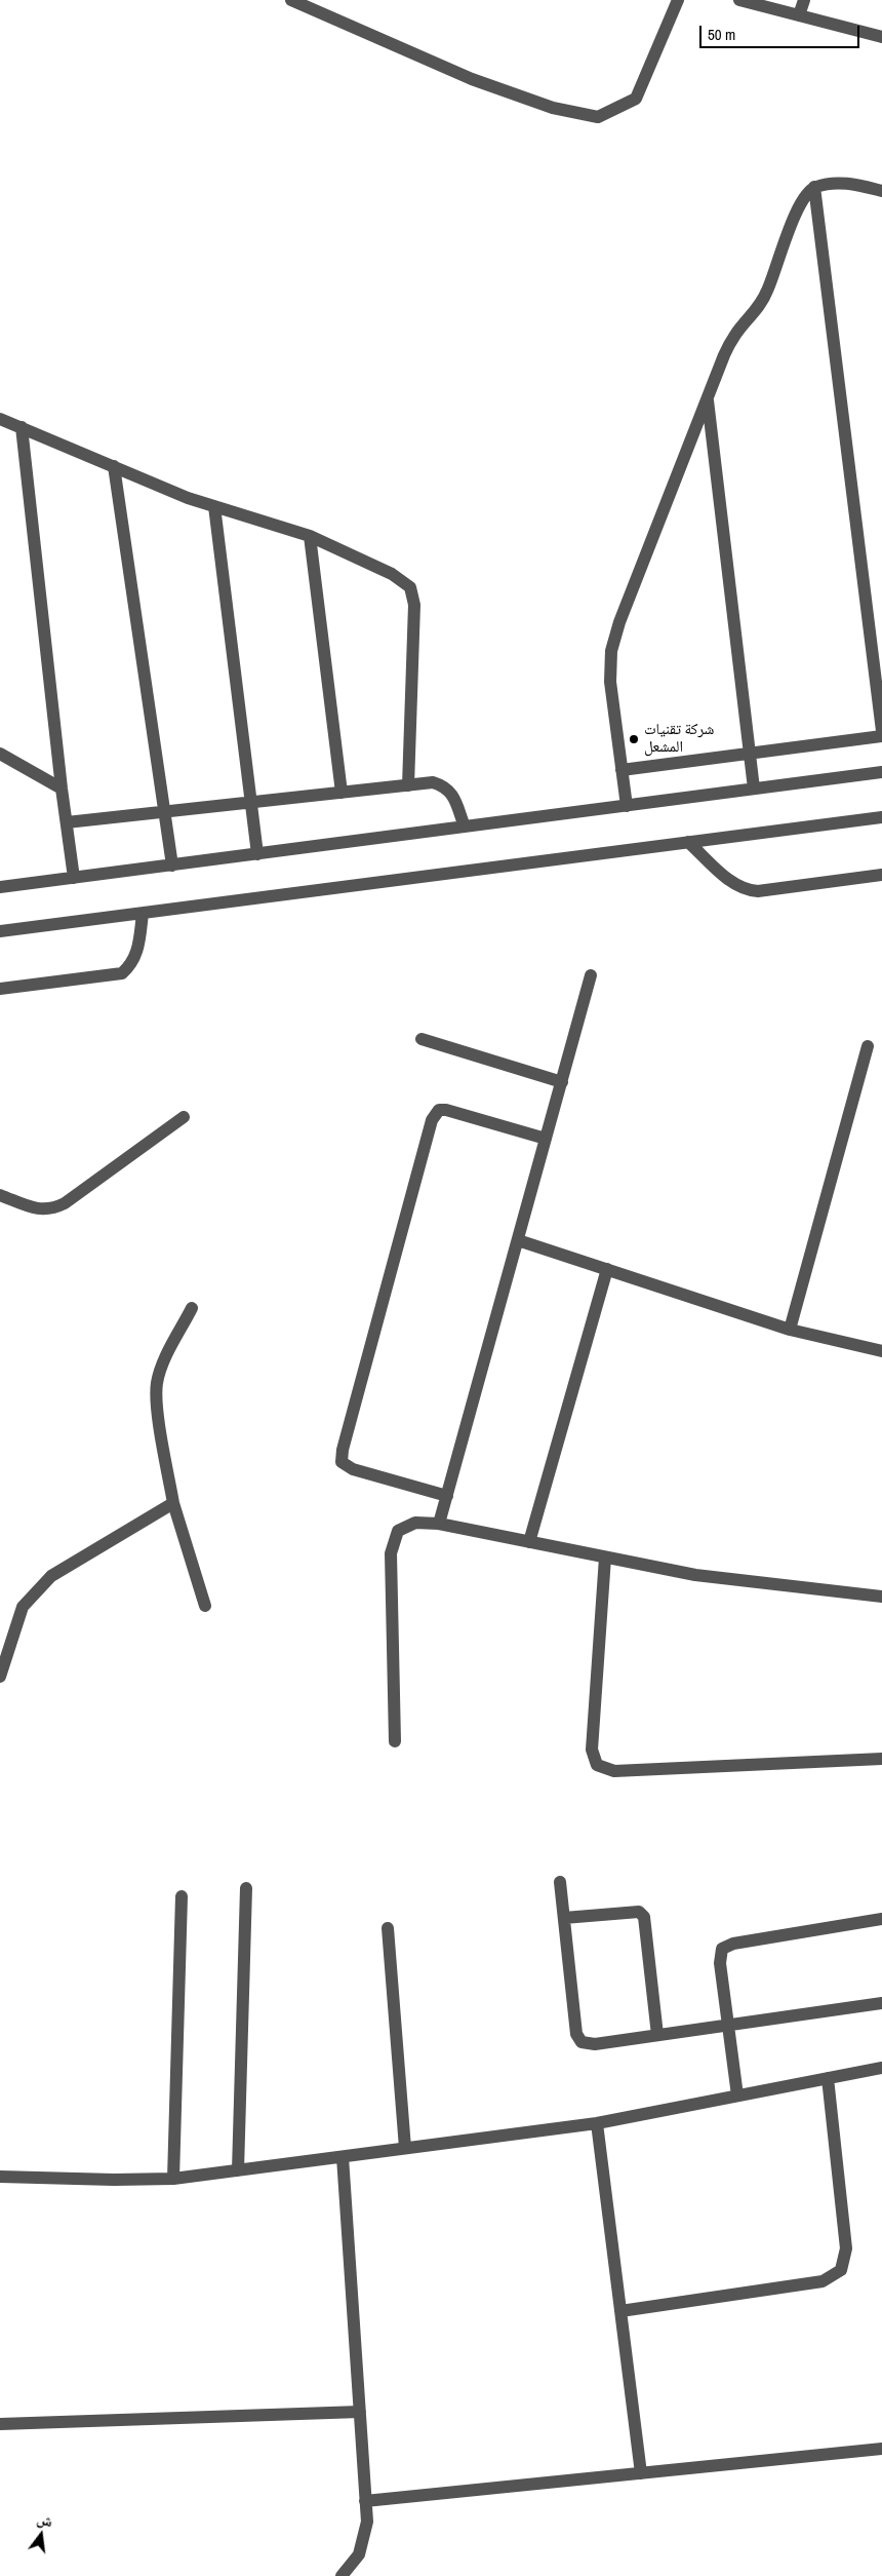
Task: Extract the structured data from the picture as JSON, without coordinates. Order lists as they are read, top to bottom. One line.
{"places":["شركة تقنيات المشعل"],"scale_bar":"50 m","north":"top"}
